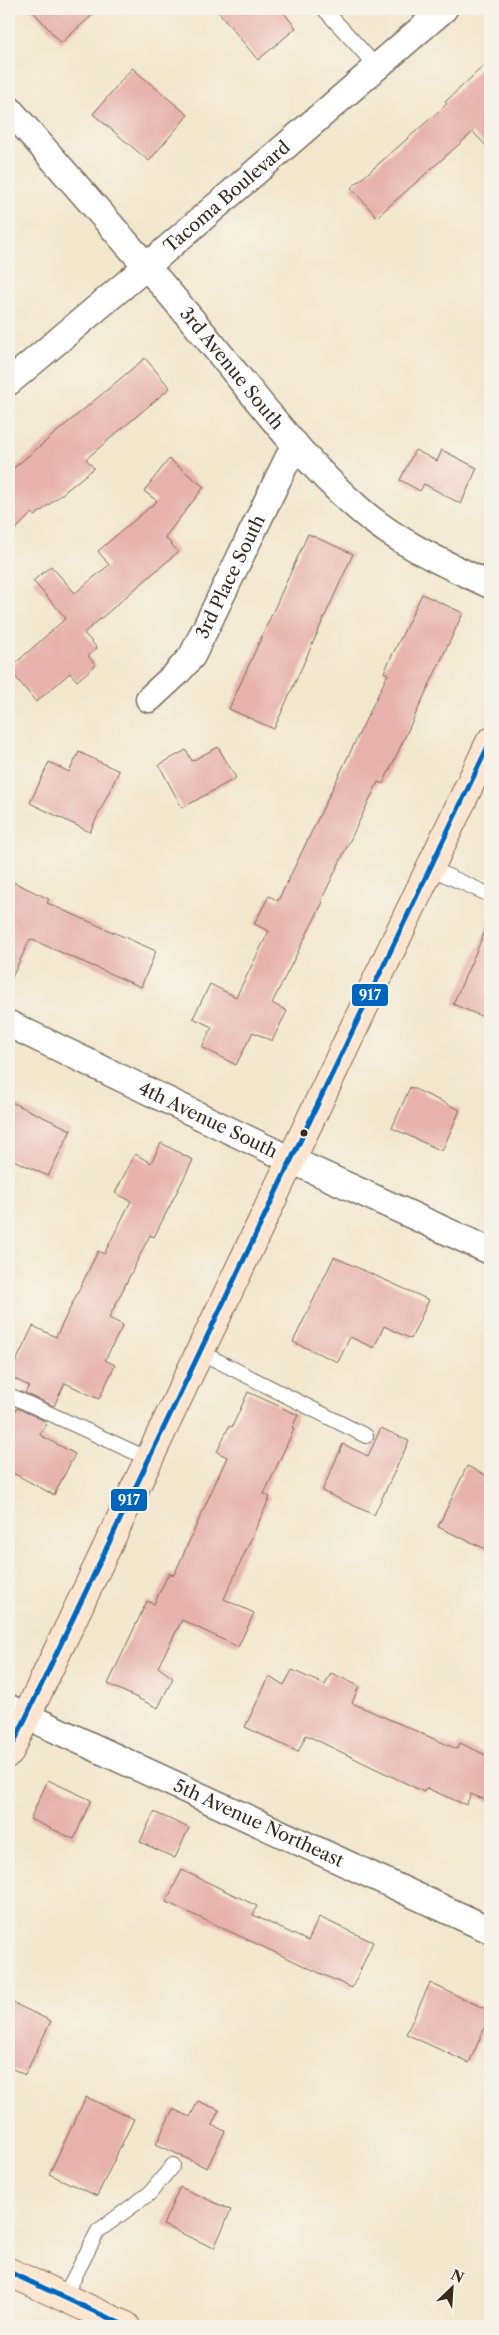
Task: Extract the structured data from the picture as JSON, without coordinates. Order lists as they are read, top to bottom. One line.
{"streets":{"street":["Tacoma Boulevard","3rd Avenue South","3rd Place South","4th Avenue South","5th Avenue Northeast"]},"crossings":[["Tacoma Boulevard","3rd Avenue South"],["3rd Avenue South","3rd Place South"]],"lines":["transit line 917"],"north":"top right"}
